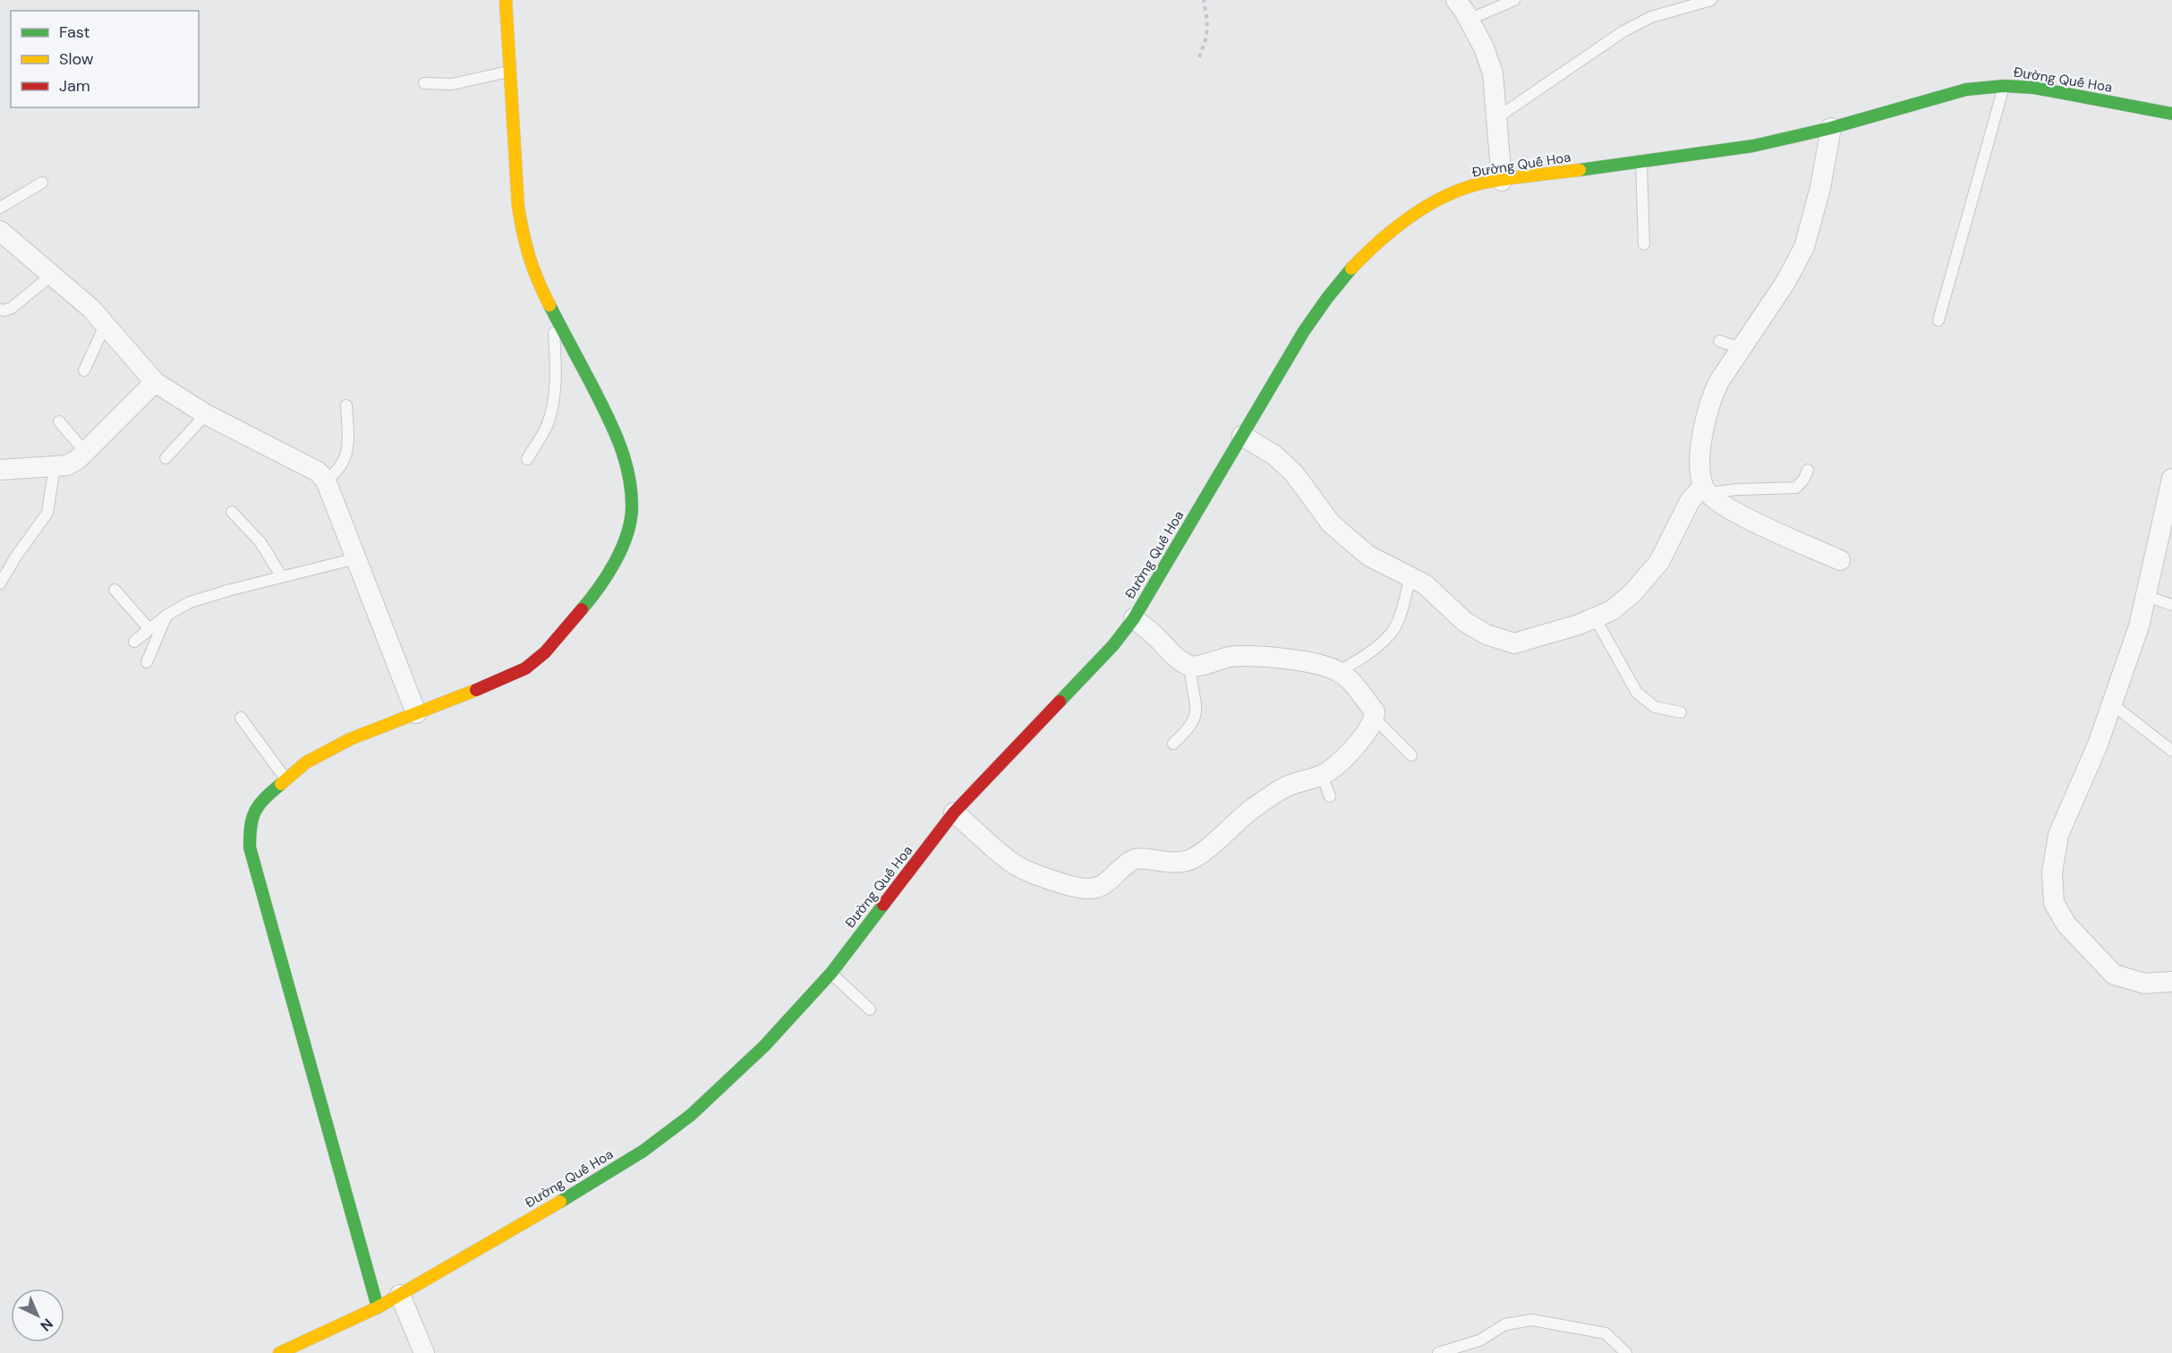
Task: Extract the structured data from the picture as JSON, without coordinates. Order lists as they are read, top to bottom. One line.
{"streets":{"street":["Đường Quế Hoa"]},"legend":["Fast","Slow","Jam"],"north":"bottom right"}
